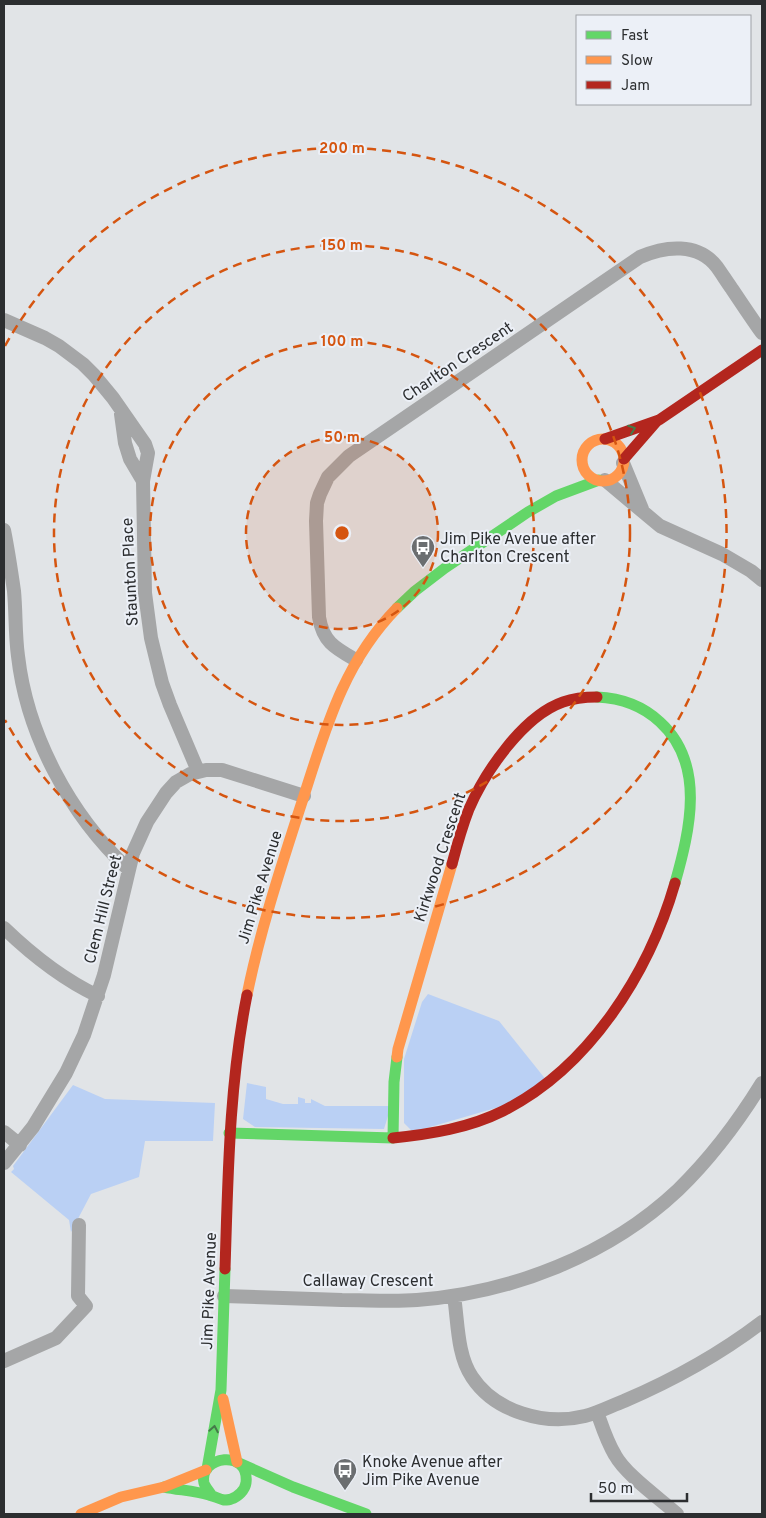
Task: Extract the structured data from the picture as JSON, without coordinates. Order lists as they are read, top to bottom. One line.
{"streets":{"street":["Charlton Crescent","Staunton Place","Kirkwood Crescent","Jim Pike Avenue","Clem Hill Street","Callaway Crescent"]},"crossings":[["Charlton Crescent","Jim Pike Avenue"],["Staunton Place","Clem Hill Street"],["Kirkwood Crescent","Jim Pike Avenue"],["Jim Pike Avenue","Clem Hill Street"],["Jim Pike Avenue","Callaway Crescent"]],"places":{"bus stop":["Jim Pike Avenue after Charlton Crescent","Knoke Avenue after Jim Pike Avenue"]},"legend":["Fast","Slow","Jam"],"scale_bar":"50 m","rings":["200 m","150 m","100 m","50 m"]}
